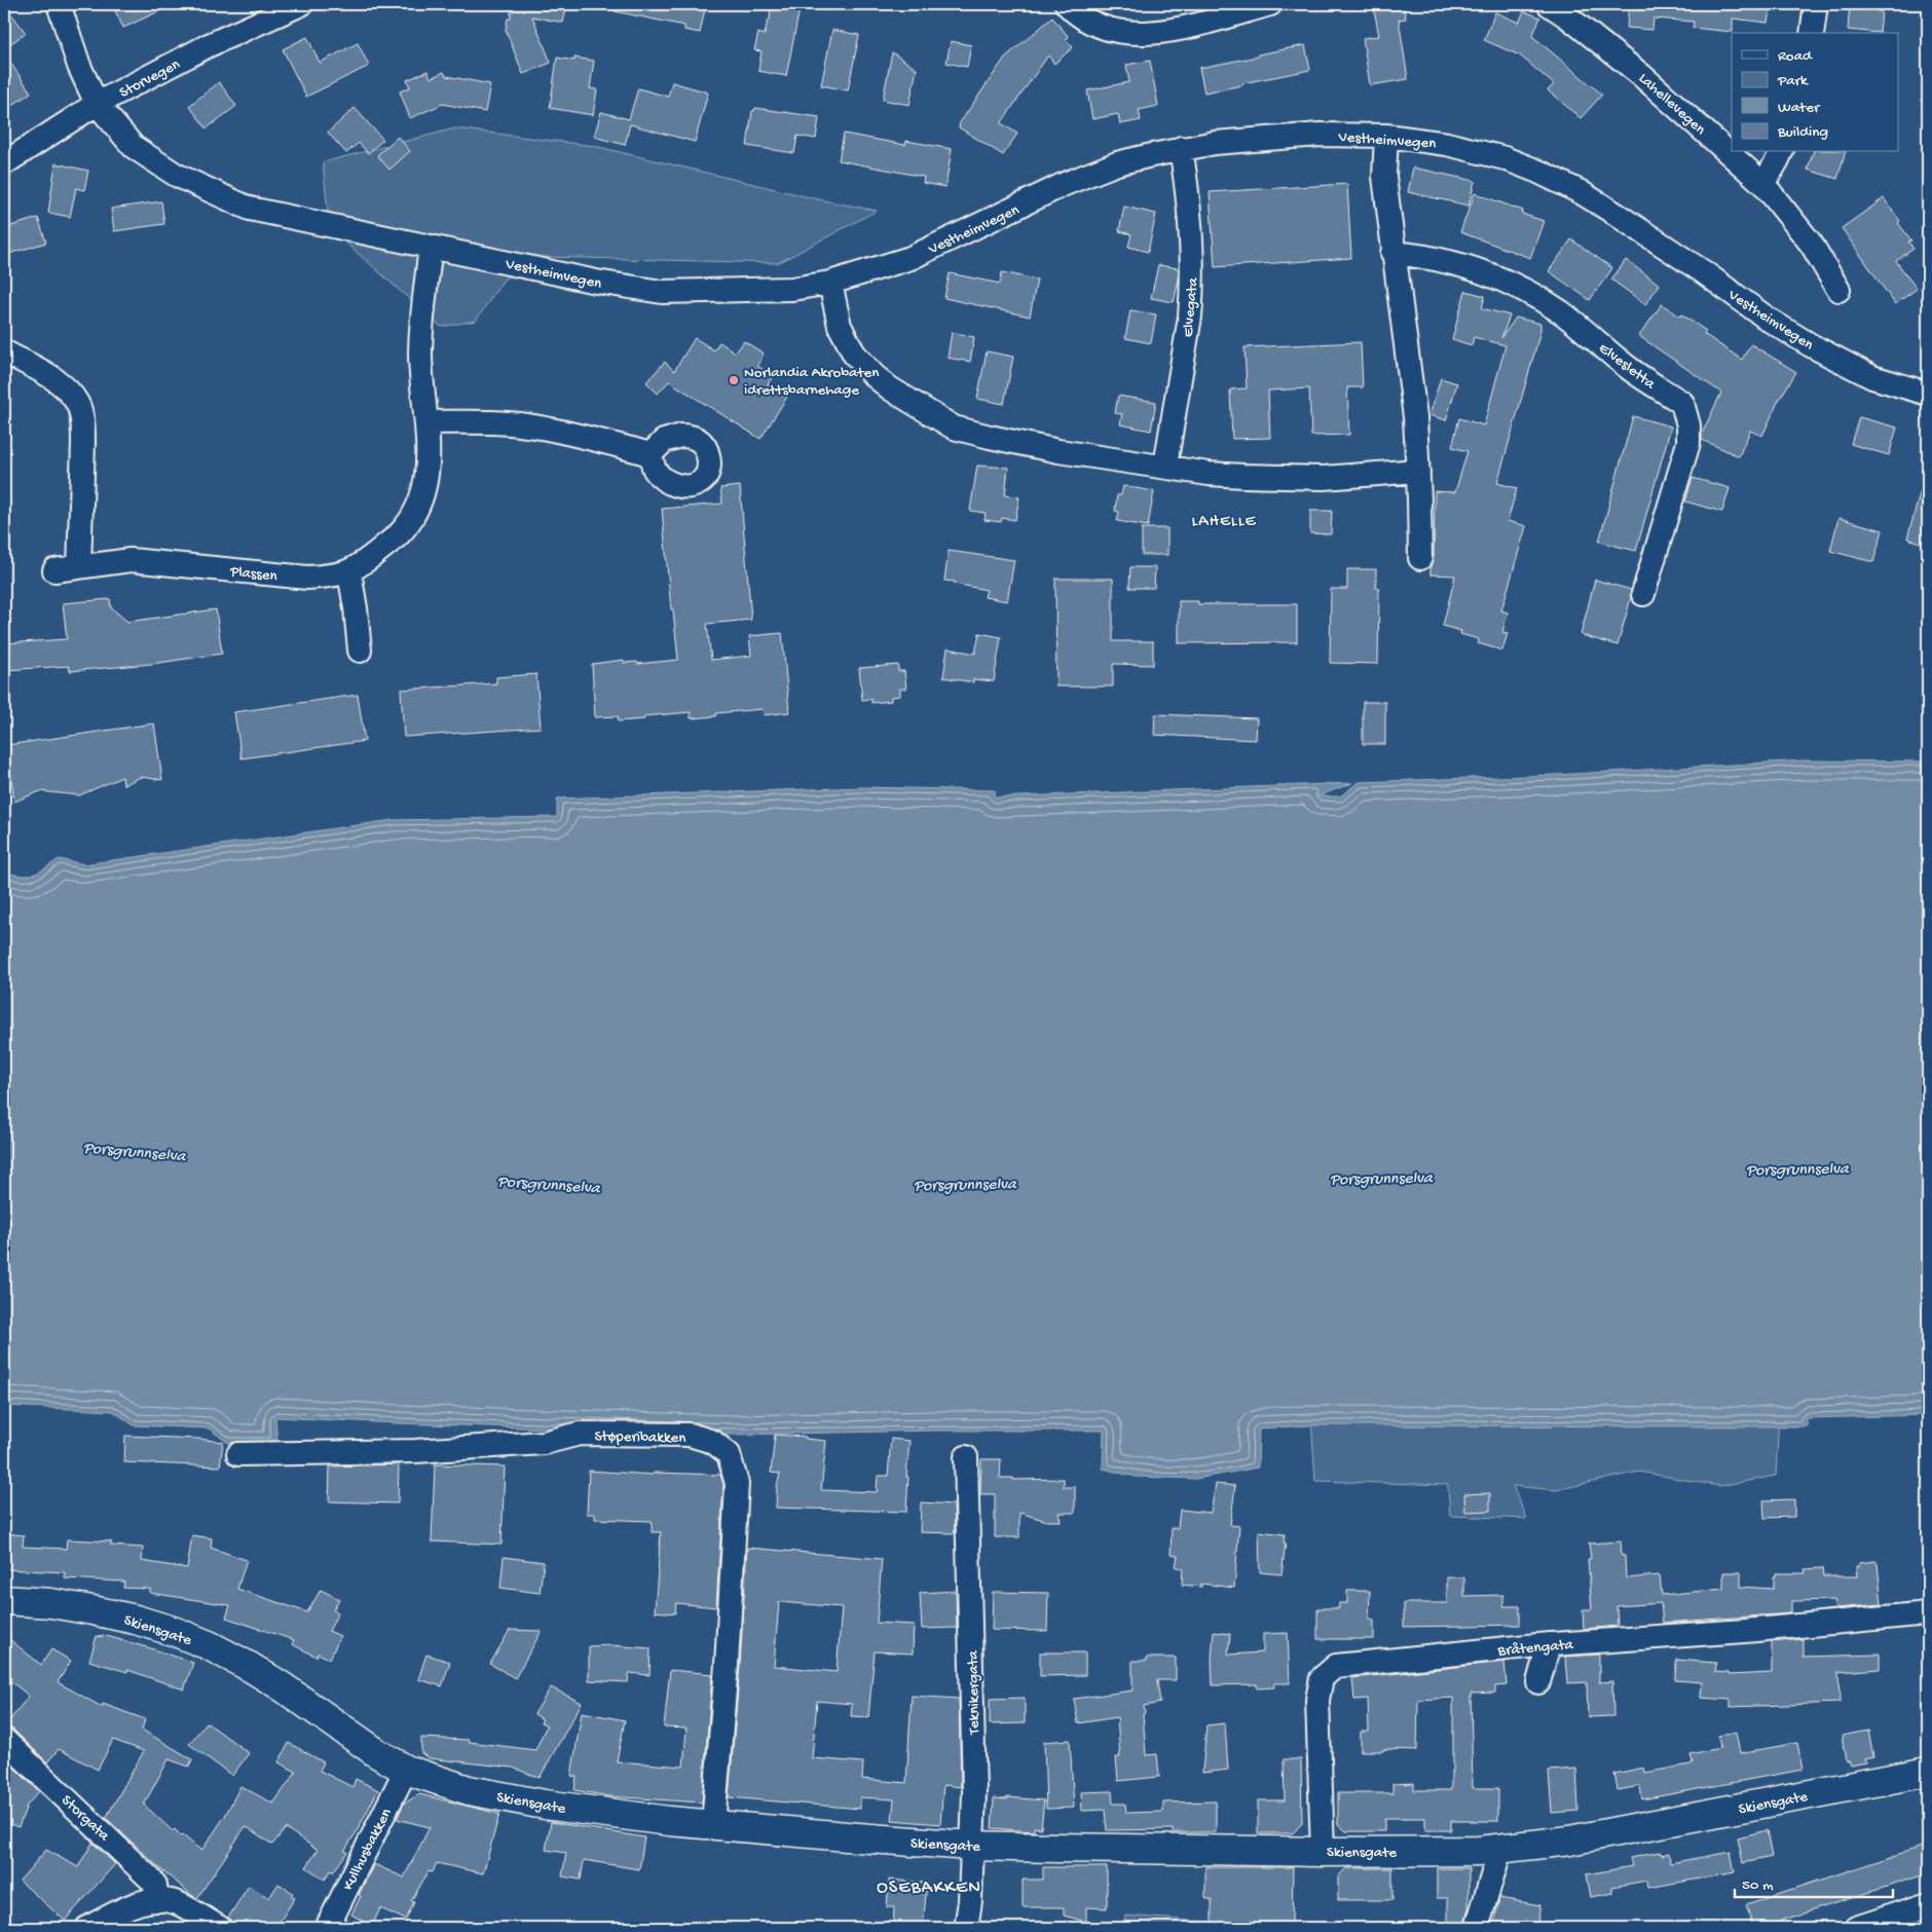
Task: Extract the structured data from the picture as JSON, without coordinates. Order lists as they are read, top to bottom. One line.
{"streets":{"street":["Storvegen","Lahellevegen","Vestheimvegen","Elvegata","Elvesletta","Plassen","Støperibakken","Skiensgate","Bråtengata","Teknikergata","Storgata","Kullhusbakken"]},"crossings":[["Storvegen","Vestheimvegen"],["Vestheimvegen","Elvegata"],["Støperibakken","Skiensgate"],["Skiensgate","Bråtengata"],["Skiensgate","Teknikergata"],["Skiensgate","Kullhusbakken"]],"districts":["LAHELLE","OSEBAKKEN"],"water":["Porsgrunnselva"],"places":["Norlandia Akrobaten idrettsbarnehage"],"legend":["Road","Park","Water","Building"],"scale_bar":"50 m"}
